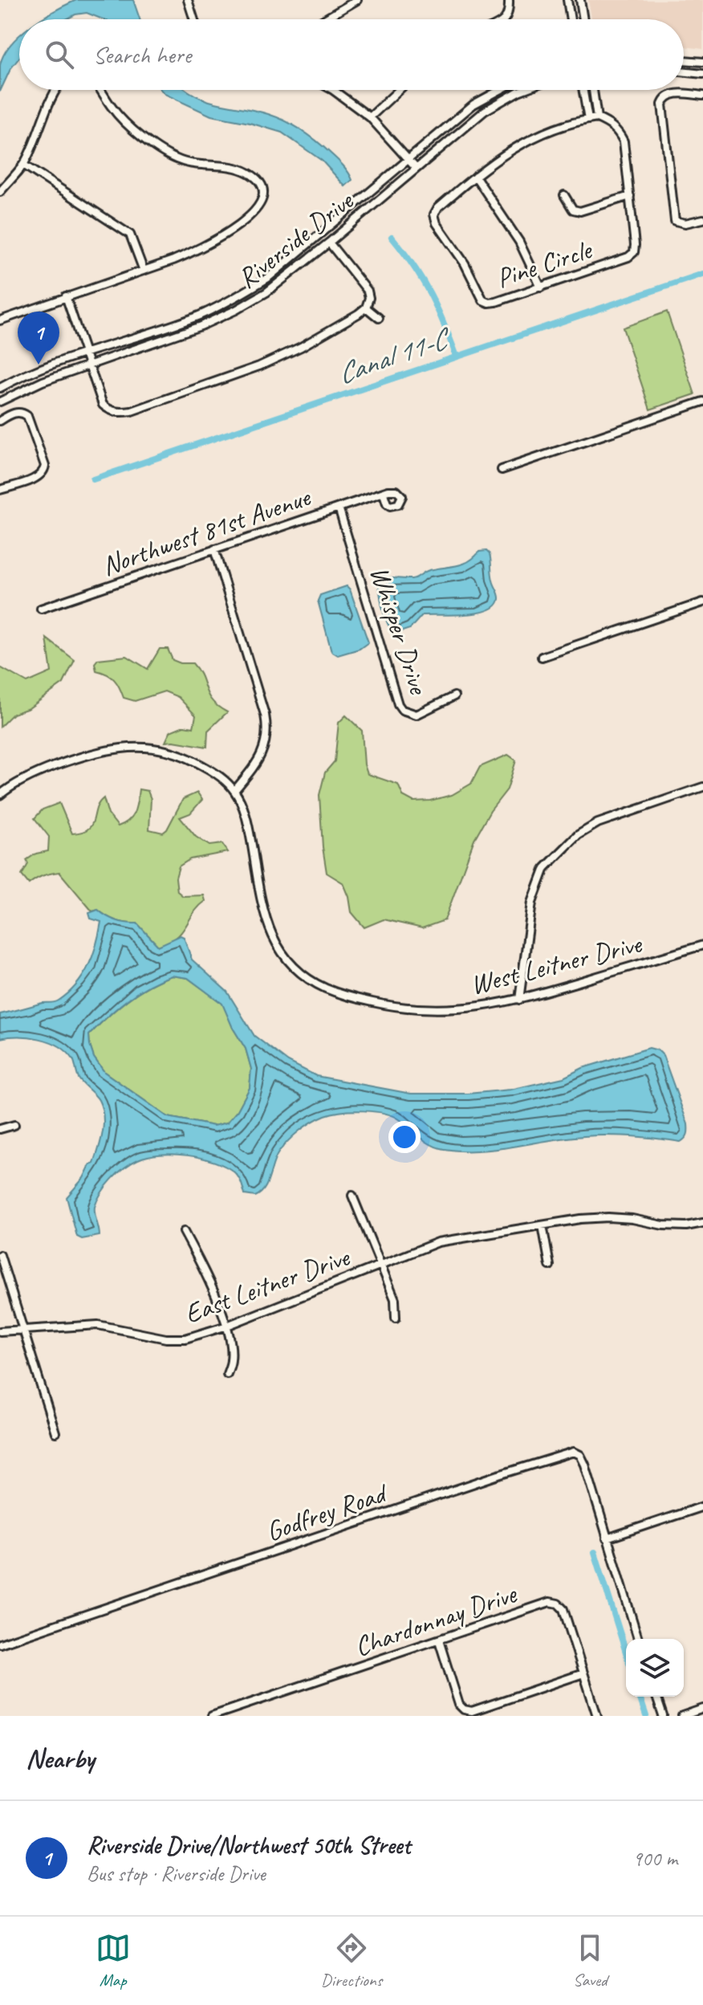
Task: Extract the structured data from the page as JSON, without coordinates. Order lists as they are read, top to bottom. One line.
{"streets":{"street":["Riverside Drive","Pine Circle","Northwest 81st Avenue","Whisper Drive","West Leitner Drive","East Leitner Drive","Godfrey Road","Chardonnay Drive"]},"crossings":[["Northwest 81st Avenue","Whisper Drive"]],"water":["Canal 11-C"],"page":{"search":"Search here","pins":"1","heading":"Nearby","list":[{"mark":"1","name":"Riverside Drive/Northwest 50th Street","note":"Bus stop · Riverside Drive","value":"900 m"}],"nav":["Map","Directions","Saved"]}}
